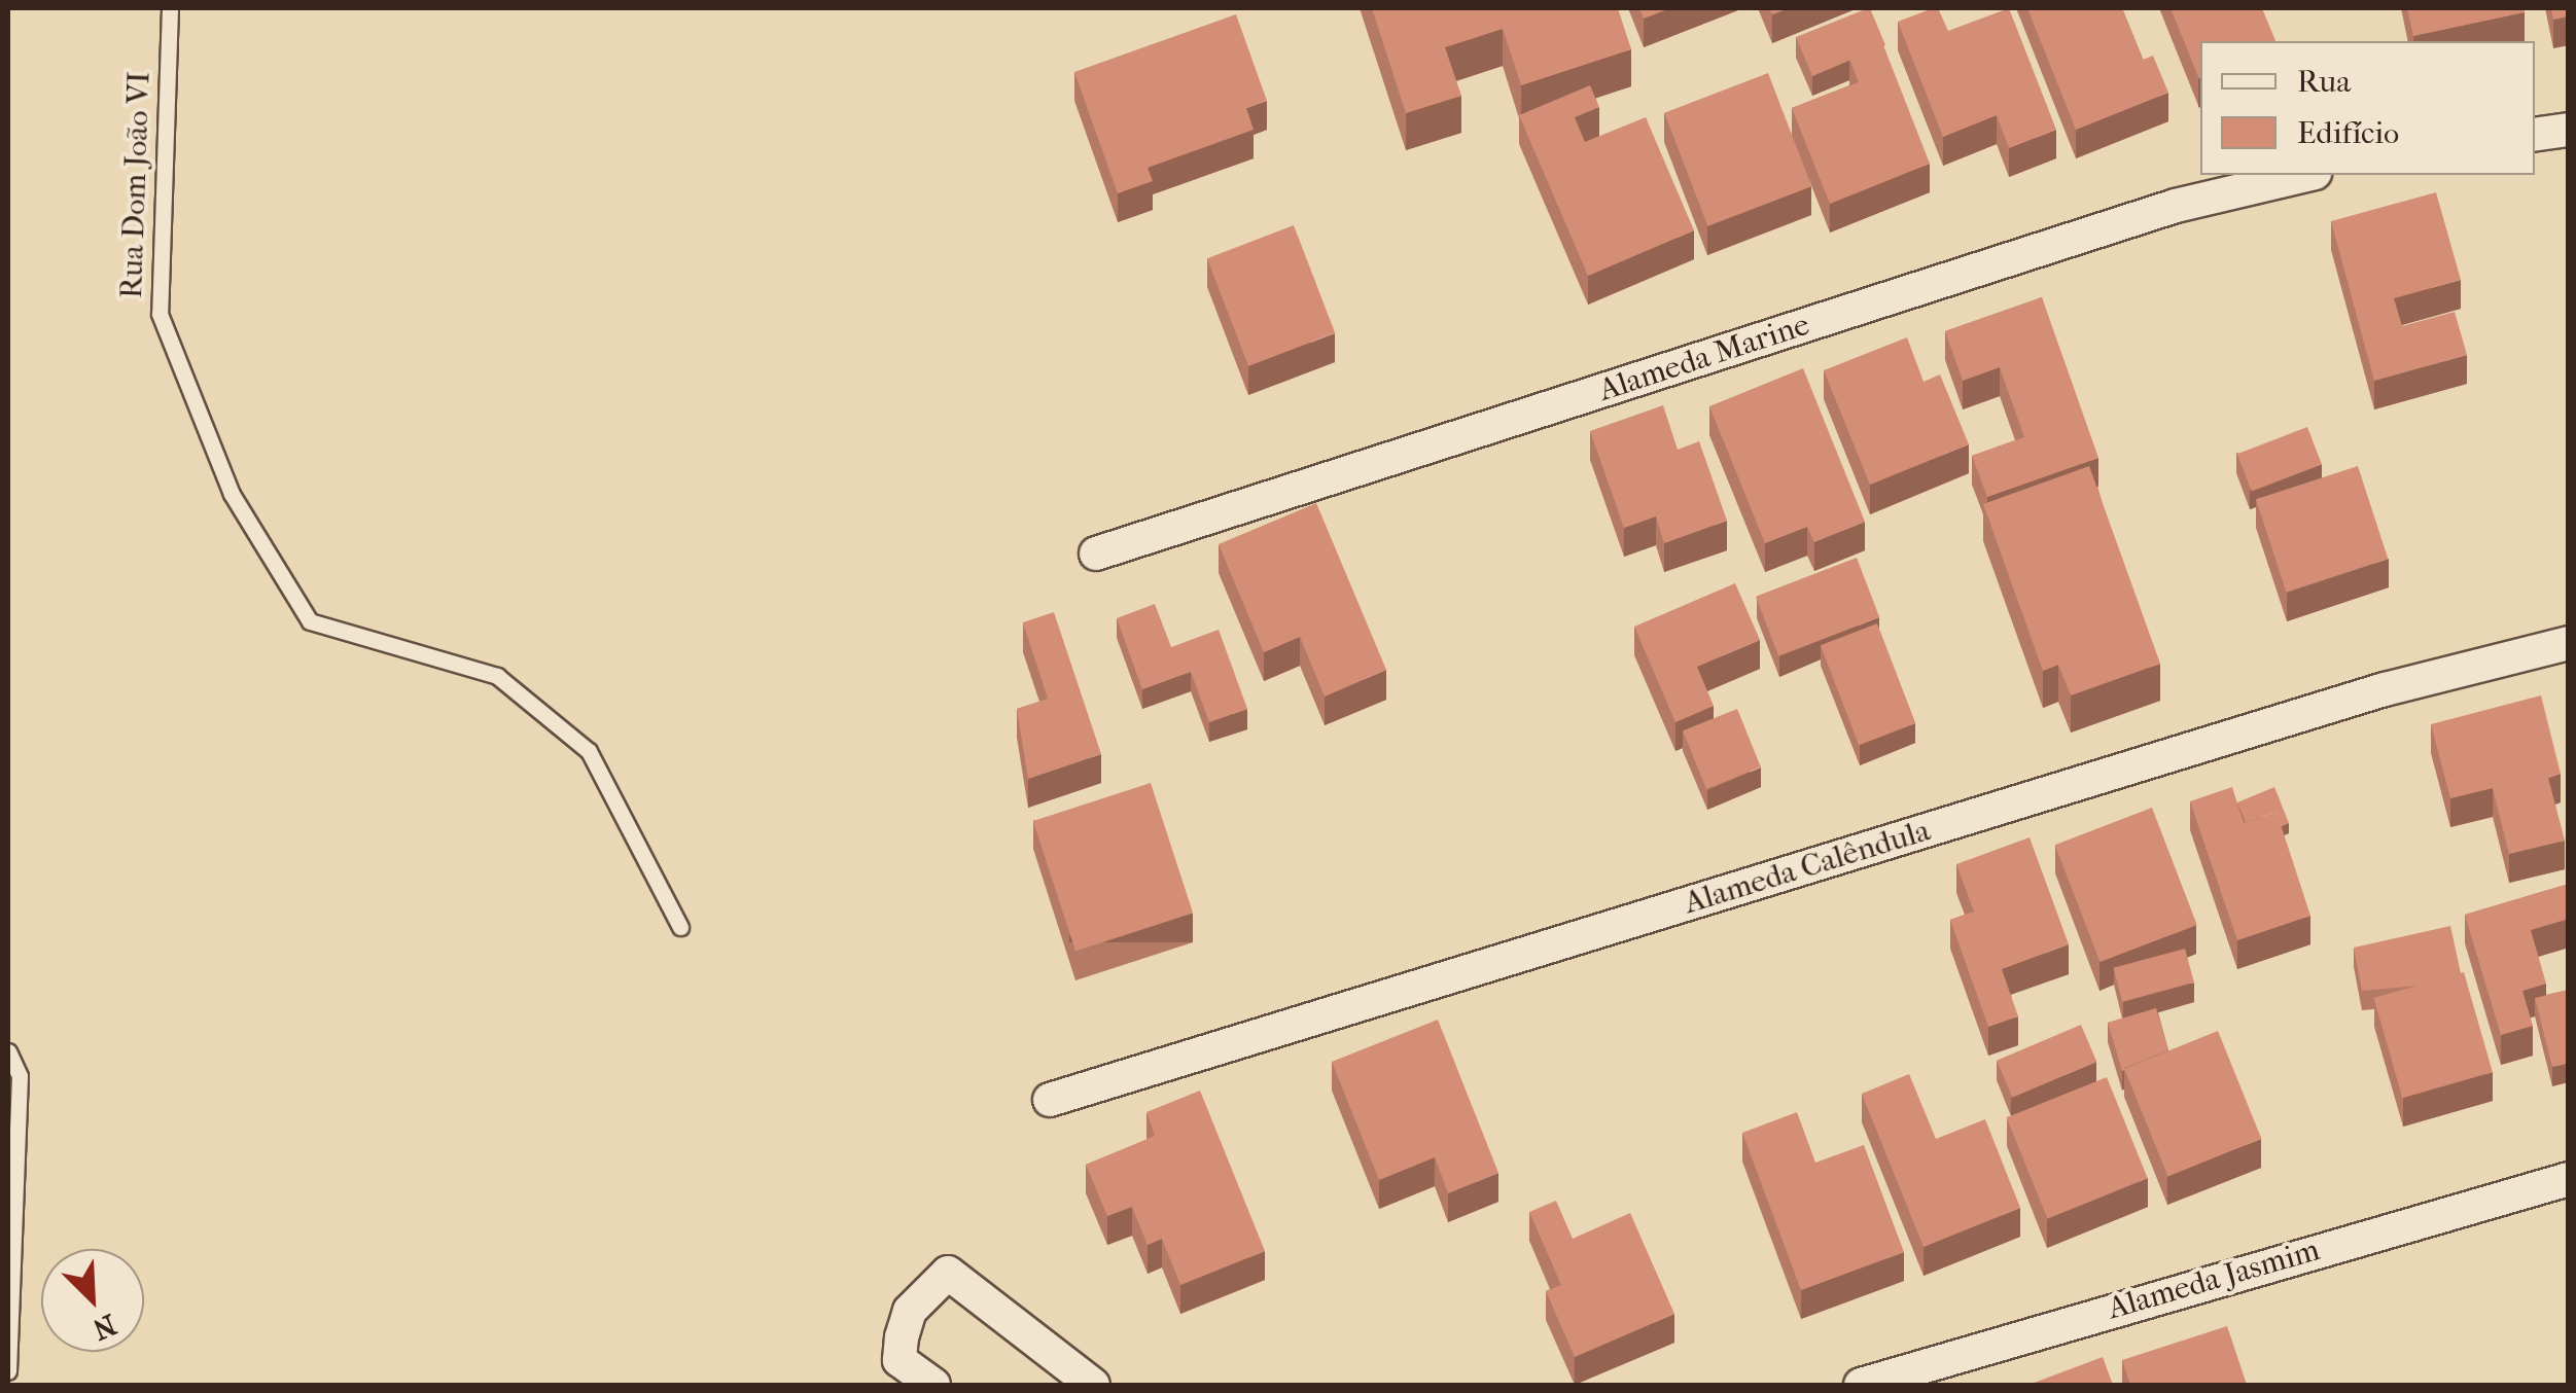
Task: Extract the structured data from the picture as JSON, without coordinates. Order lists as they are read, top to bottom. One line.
{"streets":{"street":["Alameda Marine","Alameda Calêndula","Alameda Jasmim"],"lane":["Rua Dom João VI"]},"legend":["Rua","Edifício"],"north":"bottom right"}
